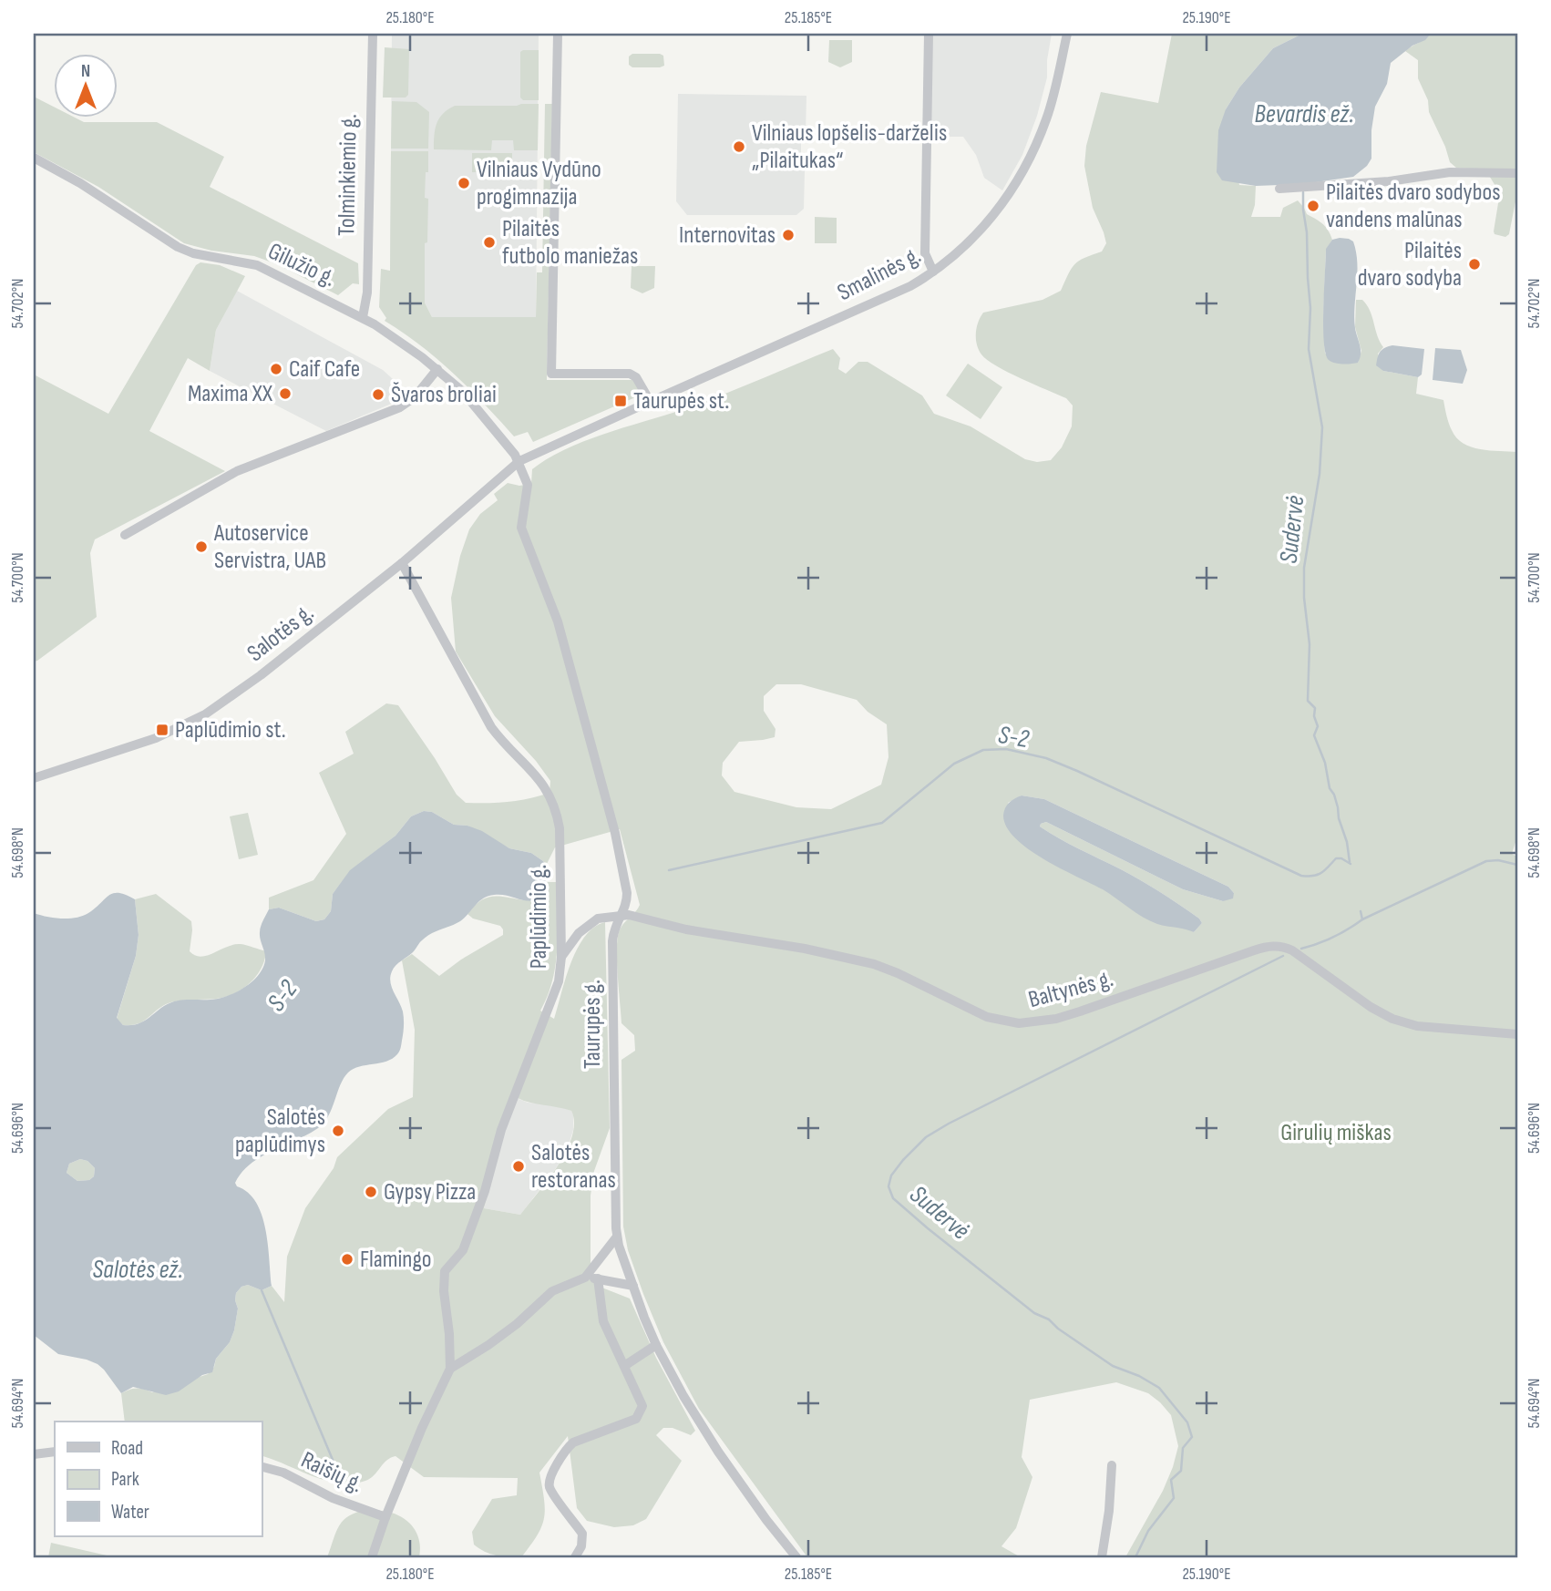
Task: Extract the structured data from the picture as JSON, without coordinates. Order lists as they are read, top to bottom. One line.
{"streets":{"street":["Tolminkiemio g.","Gilužio g.","Smalinės g.","Salotės g.","Paplūdimio g.","Baltynės g.","Taurupės g.","Raišių g."]},"crossings":[["Tolminkiemio g.","Gilužio g."],["Gilužio g.","Smalinės g."],["Gilužio g.","Salotės g."],["Gilužio g.","Taurupės g."],["Smalinės g.","Salotės g."],["Smalinės g.","Taurupės g."],["Salotės g.","Paplūdimio g."],["Salotės g.","Taurupės g."],["Baltynės g.","Taurupės g."]],"water":["Bevardis ež.","Sudervė","S-2","Salotės ež."],"parks":["Girulių miškas"],"places":{"other":["Vilniaus lopšelis-darželis „Pilaitukas“","Vilniaus Vydūno progimnazija","Pilaitės dvaro sodybos vandens malūnas","Internovitas","Pilaitės futbolo maniežas","Pilaitės dvaro sodyba","Caif Cafe","Maxima XX","Švaros broliai","Autoservice Servistra, UAB","Salotės paplūdimys","Salotės restoranas","Gypsy Pizza","Flamingo"],"transit":["Taurupės st.","Paplūdimio st."]},"legend":["Road","Park","Water"],"north":"top","coordinates":["25.180°E","25.185°E","25.190°E","54.702°N","54.700°N","54.698°N","54.696°N","54.694°N"]}
